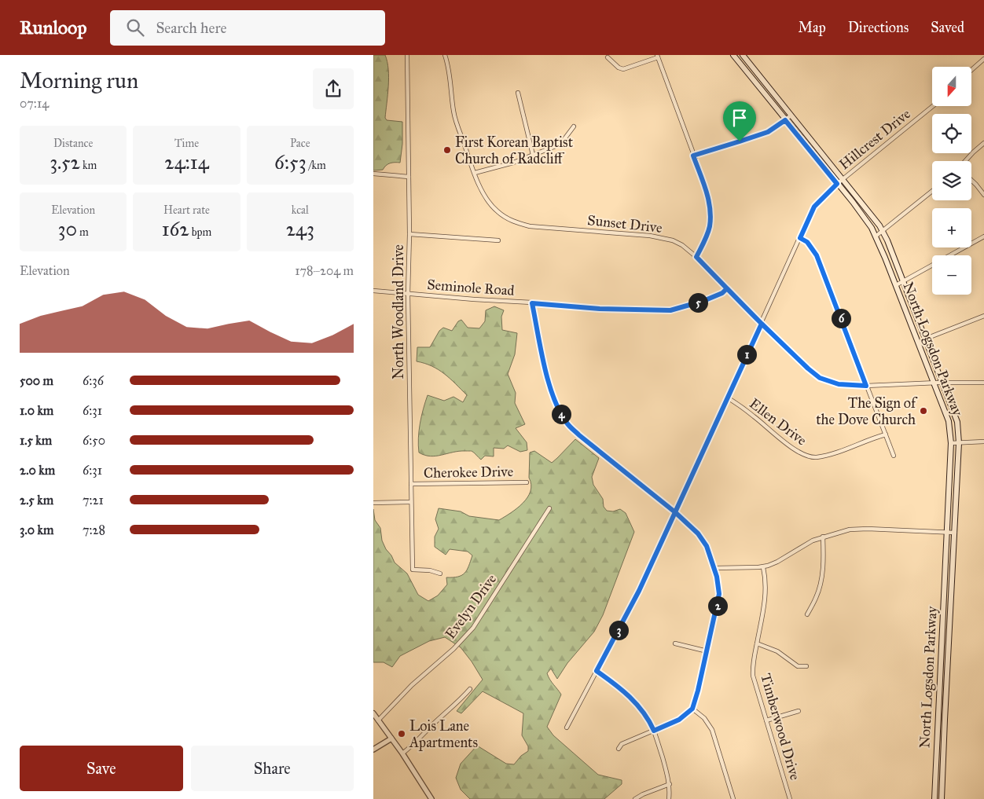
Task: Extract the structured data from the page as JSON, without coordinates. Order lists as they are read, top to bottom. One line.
{"streets":{"main road":["North Logsdon Parkway"],"street":["Hillcrest Drive","Sunset Drive","Seminole Road","North Woodland Drive","Ellen Drive","Cherokee Drive","Evelyn Drive","Timberwood Drive"]},"crossings":[["Hillcrest Drive","Sunset Drive"],["Hillcrest Drive","North Logsdon Parkway"],["Hillcrest Drive","Ellen Drive"],["Sunset Drive","Seminole Road"],["Sunset Drive","North Logsdon Parkway"],["Seminole Road","North Woodland Drive"],["North Woodland Drive","Cherokee Drive"]],"places":["First Korean Baptist Church of Radcliff","The Sign of the Dove Church","Lois Lane Apartments"],"north":"bottom","page":{"header":"Runloop","search":"Search here","nav":["Map","Directions","Saved"],"heading":["Morning run","07:14"],"map_buttons":["+","−"],"stats":[["Distance","3.52 km"],["Time","24:14"],["Pace","6:53 /km"],["Elevation","30 m"],["Heart rate","162 bpm"],["kcal","243"]],"chart":["Elevation","178–204 m"],"pins":["5","6","1","4","2","3"],"list":[{"name":"500 m","note":"6:36"},{"name":"1.0 km","note":"6:31"},{"name":"1.5 km","note":"6:50"},{"name":"2.0 km","note":"6:31"},{"name":"2.5 km","note":"7:21"},{"name":"3.0 km","note":"7:28"}],"buttons":["Save","Share"]}}
